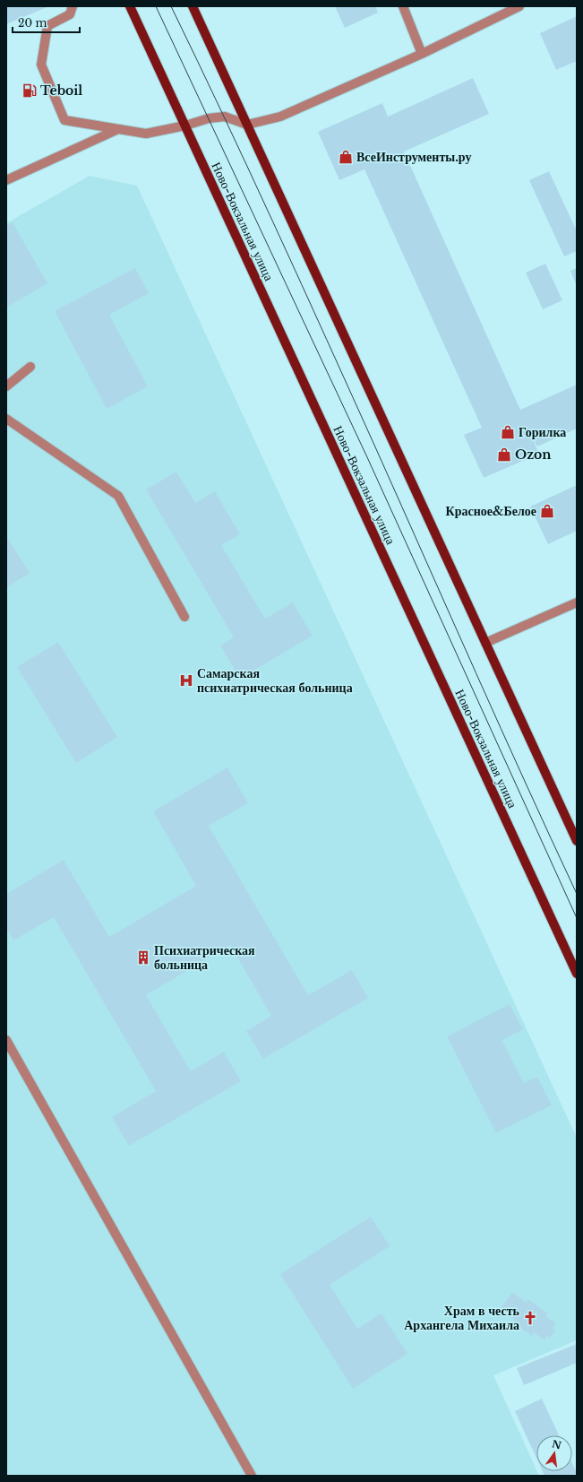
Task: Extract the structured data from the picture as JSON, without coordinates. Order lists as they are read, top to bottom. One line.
{"streets":{"main road":["Ново-Вокзальная улица"]},"places":{"fuel station":["Teboil"],"shop":["ВсеИнструменты.ру","Горилка","Ozon","Красное&Белое"],"hospital":["Самарская психиатрическая больница"],"building":["Психиатрическая больница"],"church":["Храм в честь Архангела Михаила"]},"scale_bar":"20 m","north":"top"}
